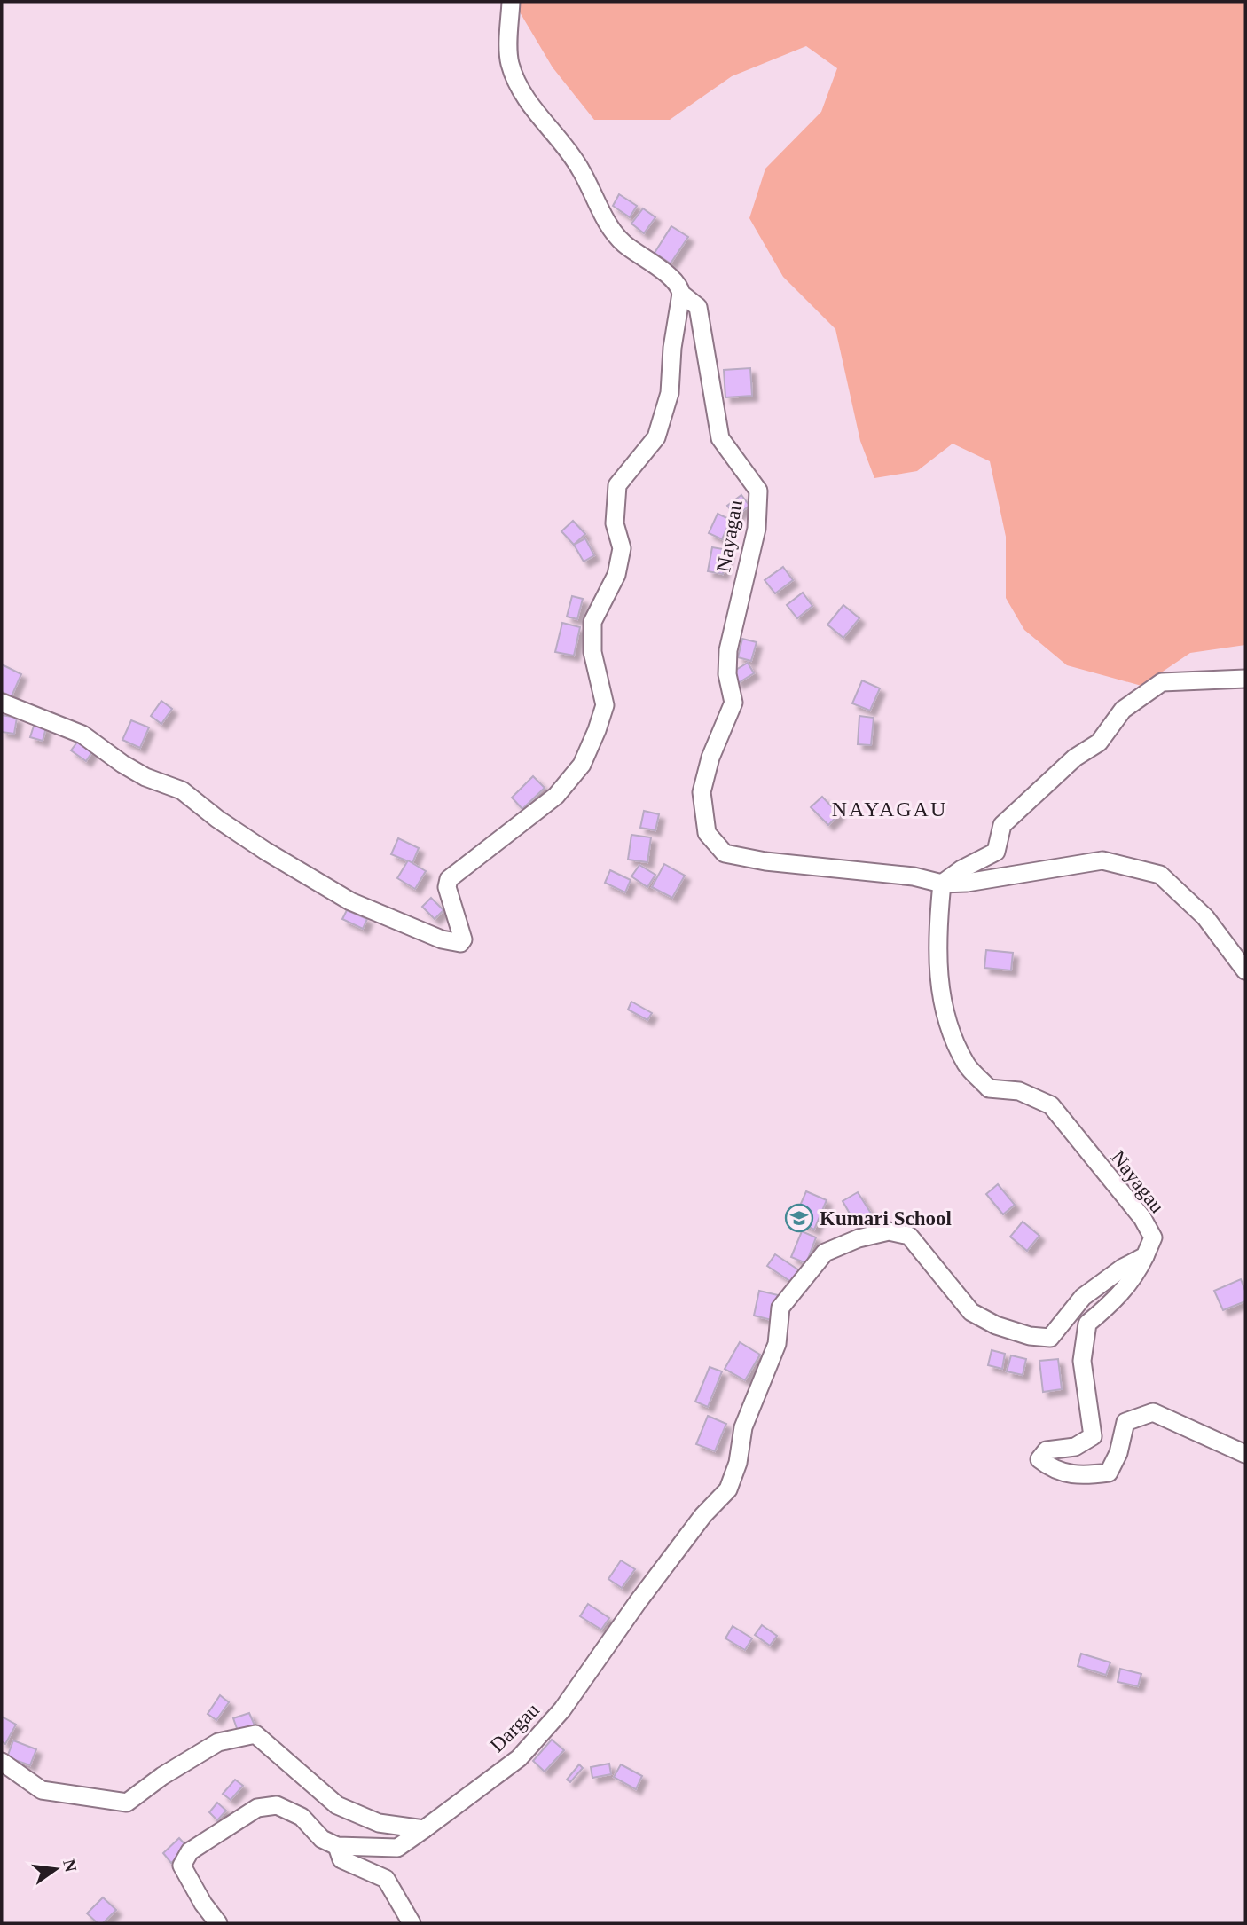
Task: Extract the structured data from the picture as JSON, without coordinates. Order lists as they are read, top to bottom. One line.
{"streets":{"street":["Nayagau","Dargau"]},"crossings":[["Nayagau","Dargau"]],"districts":["NAYAGAU"],"places":{"school or university":["Kumari School"]},"north":"right"}
